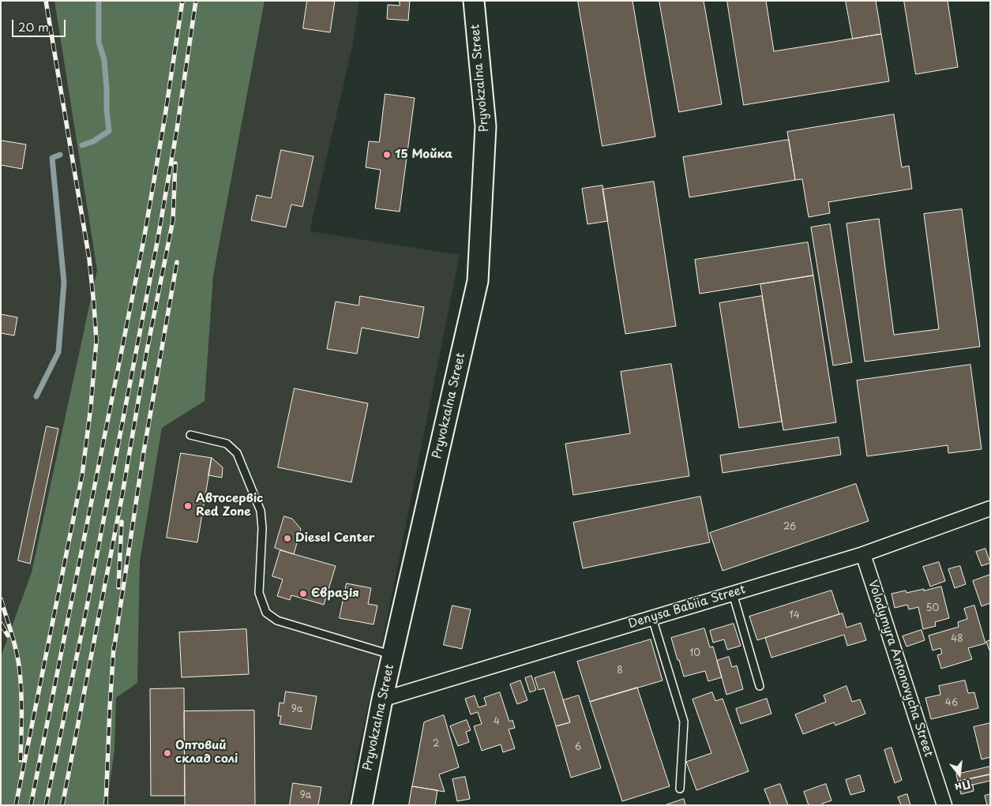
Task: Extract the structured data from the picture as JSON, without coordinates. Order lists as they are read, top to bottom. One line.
{"streets":{"main road":["Pryvokzalna Street"],"street":["Denysa Babiia Street","Volodymyra Antonovycha Street"]},"crossings":[["Pryvokzalna Street","Denysa Babiia Street"],["Denysa Babiia Street","Volodymyra Antonovycha Street"]],"places":["15 Мойка","Автосервіс Red Zone","Diesel Center","Євразія","Оптовий склад солі"],"house_numbers":["26","50","14","48","10","8","46","9а","4","2","6","9а"],"scale_bar":"20 m","north":"bottom"}
